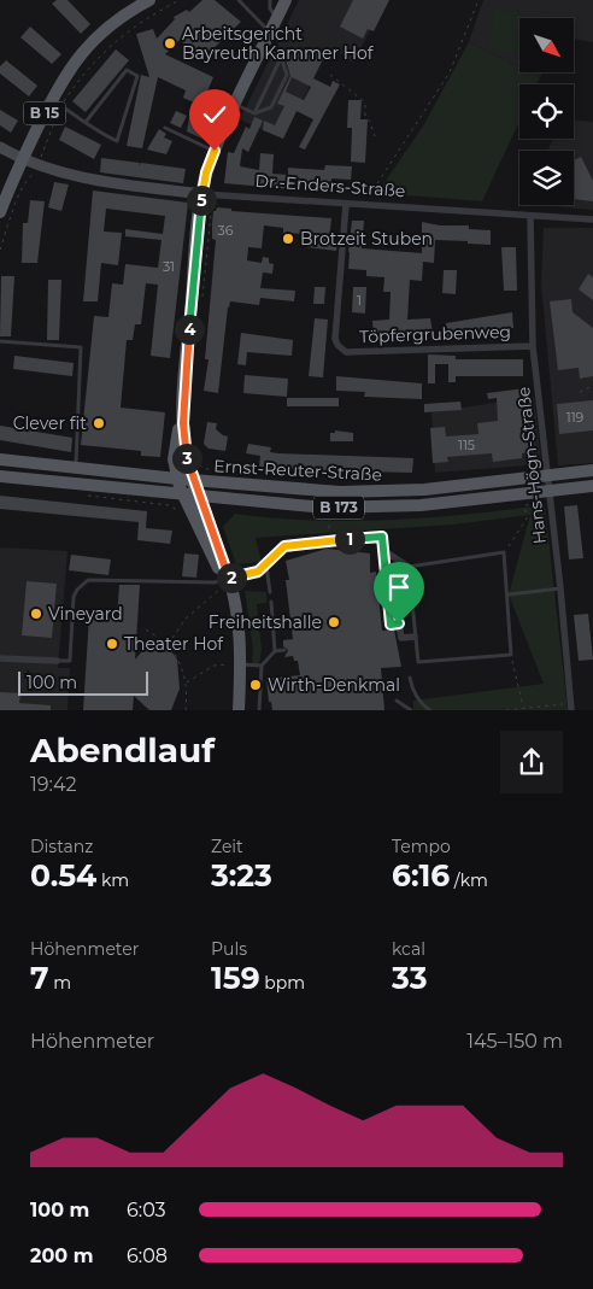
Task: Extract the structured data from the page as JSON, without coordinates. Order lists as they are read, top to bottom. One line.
{"streets":{"main road":["B 15","Dr.-Enders-Straße","Ernst-Reuter-Straße","B 173"],"street":["Töpfergrubenweg","Hans-Högn-Straße"]},"crossings":[["B 15","Dr.-Enders-Straße"],["Dr.-Enders-Straße","Töpfergrubenweg"],["Dr.-Enders-Straße","Hans-Högn-Straße"],["Töpfergrubenweg","Hans-Högn-Straße"],["Hans-Högn-Straße","Ernst-Reuter-Straße"]],"places":["Arbeitsgericht Bayreuth Kammer Hof","Brotzeit Stuben","Clever fit","Vineyard","Freiheitshalle","Theater Hof","Wirth-Denkmal"],"house_numbers":["36","31","1","119","115"],"scale_bar":"100 m","north":"bottom right","page":{"pins":["5","4","3","1","2"],"scale":"100 m","heading":["Abendlauf","19:42"],"stats":[["Distanz","0.54 km"],["Zeit","3:23"],["Tempo","6:16 /km"],["Höhenmeter","7 m"],["Puls","159 bpm"],["kcal","33"]],"chart":["Höhenmeter","145–150 m"],"list":[{"name":"100 m","note":"6:03"},{"name":"200 m","note":"6:08"}]}}
